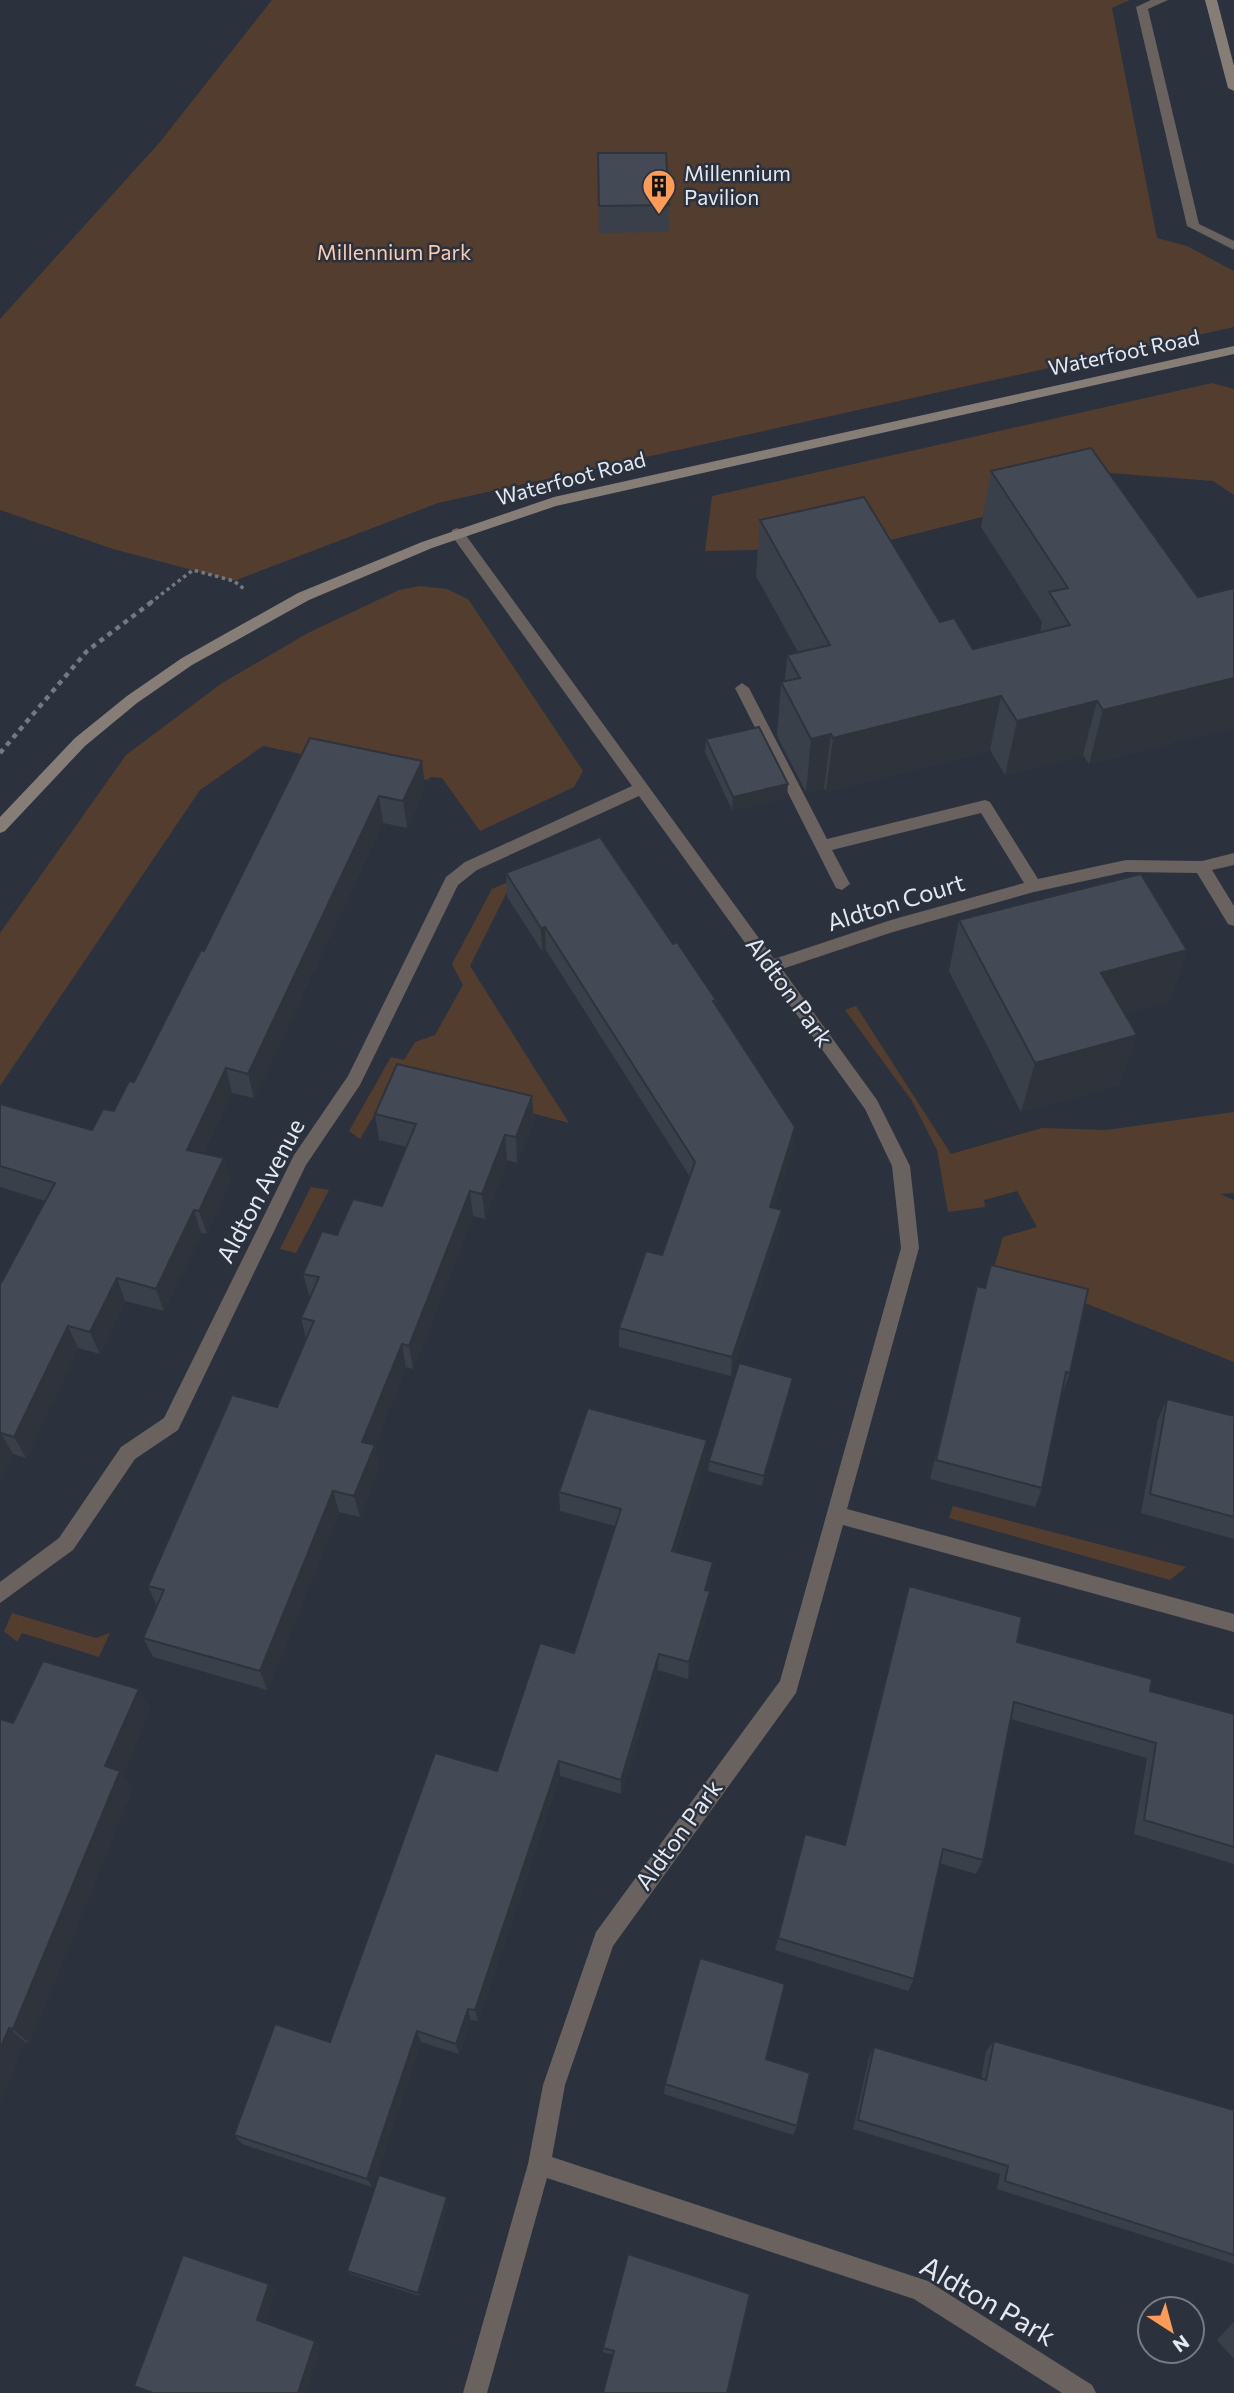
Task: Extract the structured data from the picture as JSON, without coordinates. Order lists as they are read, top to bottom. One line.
{"streets":{"street":["Waterfoot Road","Aldton Court","Aldton Park","Aldton Avenue"]},"crossings":[["Waterfoot Road","Aldton Park"],["Aldton Court","Aldton Park"],["Aldton Park","Aldton Avenue"]],"parks":["Millennium Park"],"places":{"building":["Millennium Pavilion"]},"north":"bottom right"}
